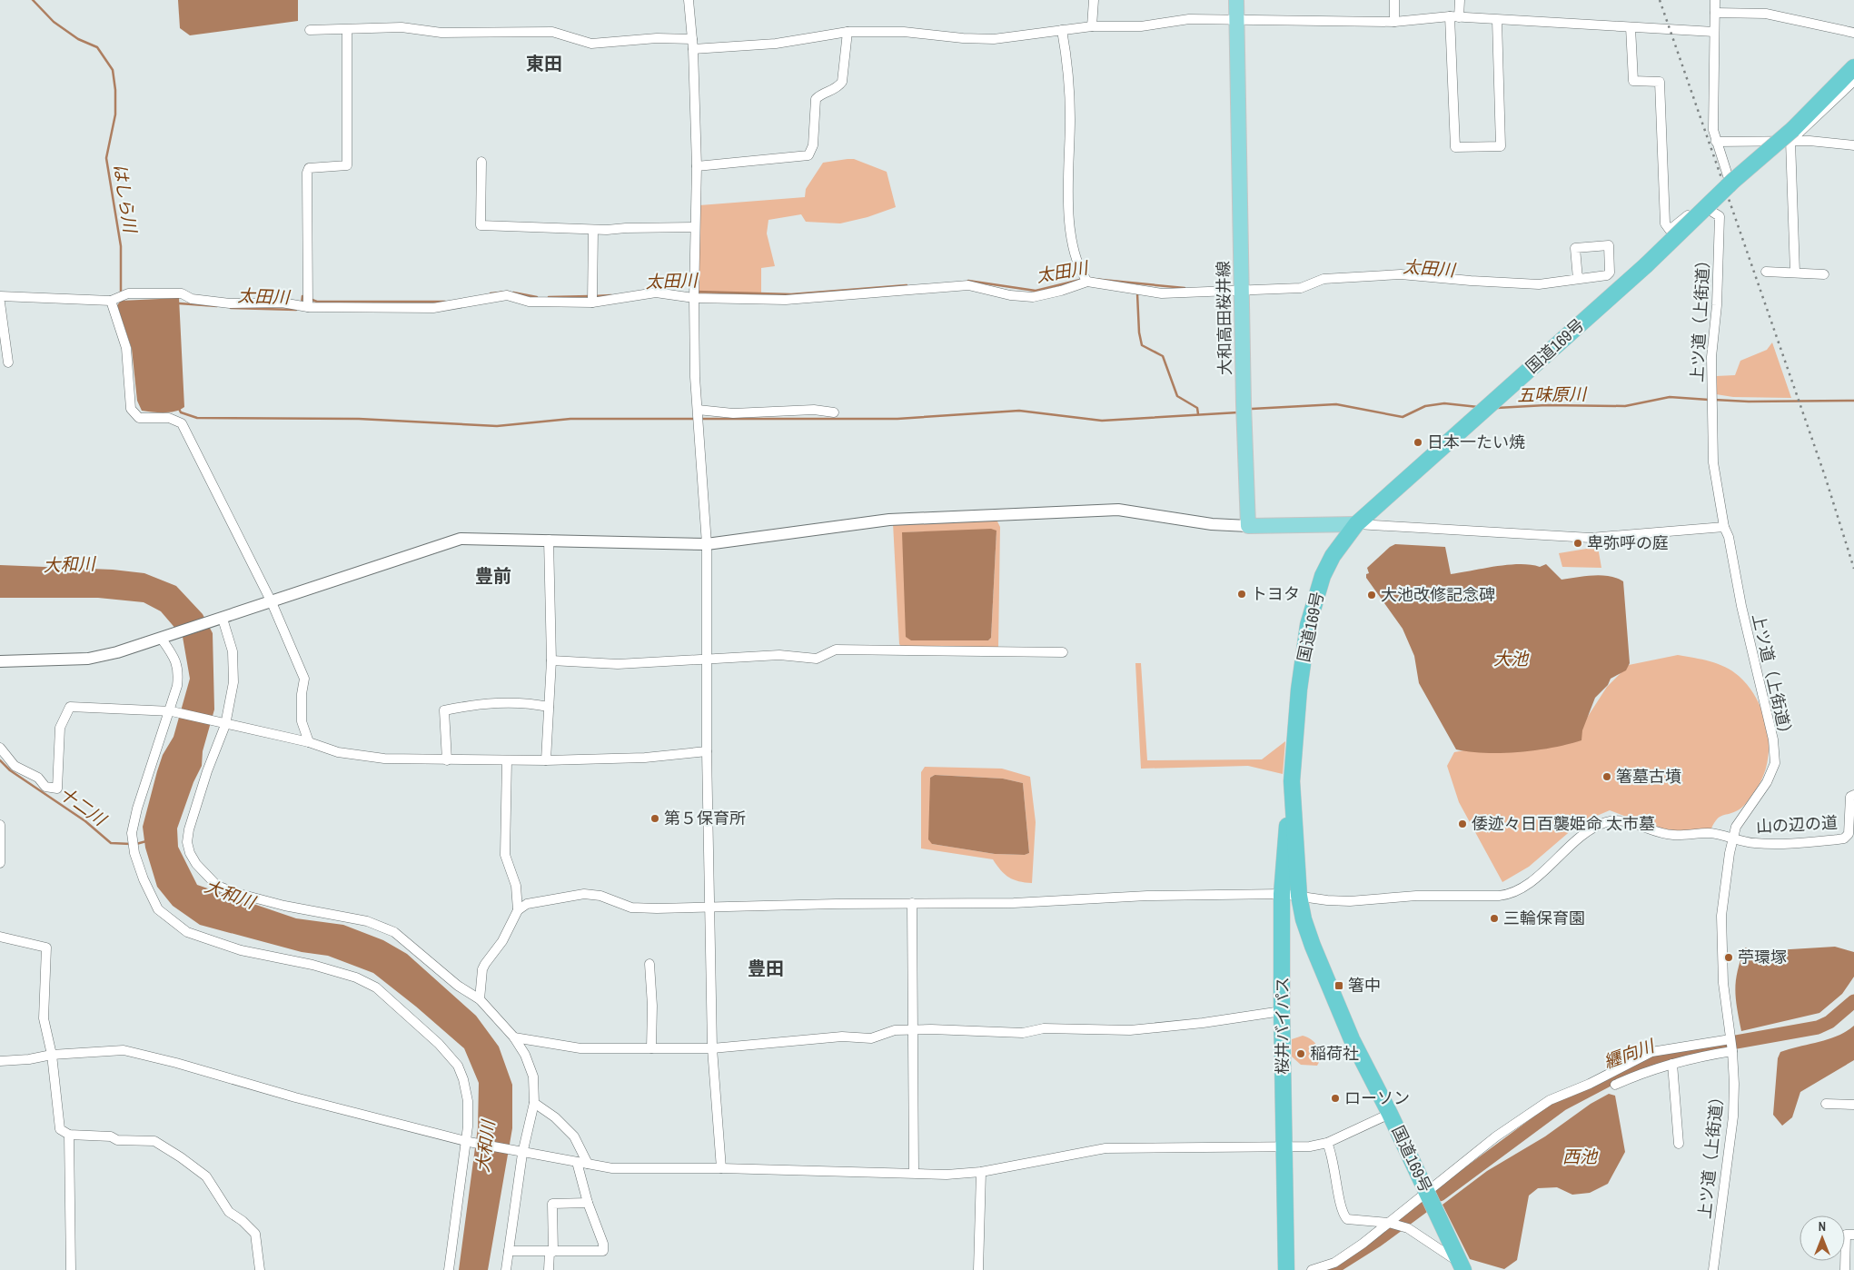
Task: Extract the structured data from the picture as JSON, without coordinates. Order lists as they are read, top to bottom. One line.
{"streets":{"highway":["国道169号","桜井バイパス"],"main road":["大和高田桜井線"],"street":["上ツ道（上街道）","山の辺の道"]},"crossings":[["上ツ道（上街道）","山の辺の道"],["国道169号","山の辺の道"],["国道169号","桜井バイパス"],["山の辺の道","桜井バイパス"]],"districts":["東田","豊前","豊田"],"water":["はしら川","太田川","五味原川","大和川","大池","十二川","纒向川","西池"],"places":{"other":["日本一たい焼","卑弥呼の庭","トヨタ","大池改修記念碑","箸墓古墳","第５保育所","倭迹々日百襲姫命 太市墓","三輪保育園","苧環塚","稲荷社","ローソン"],"transit":["箸中"]},"north":"top"}
